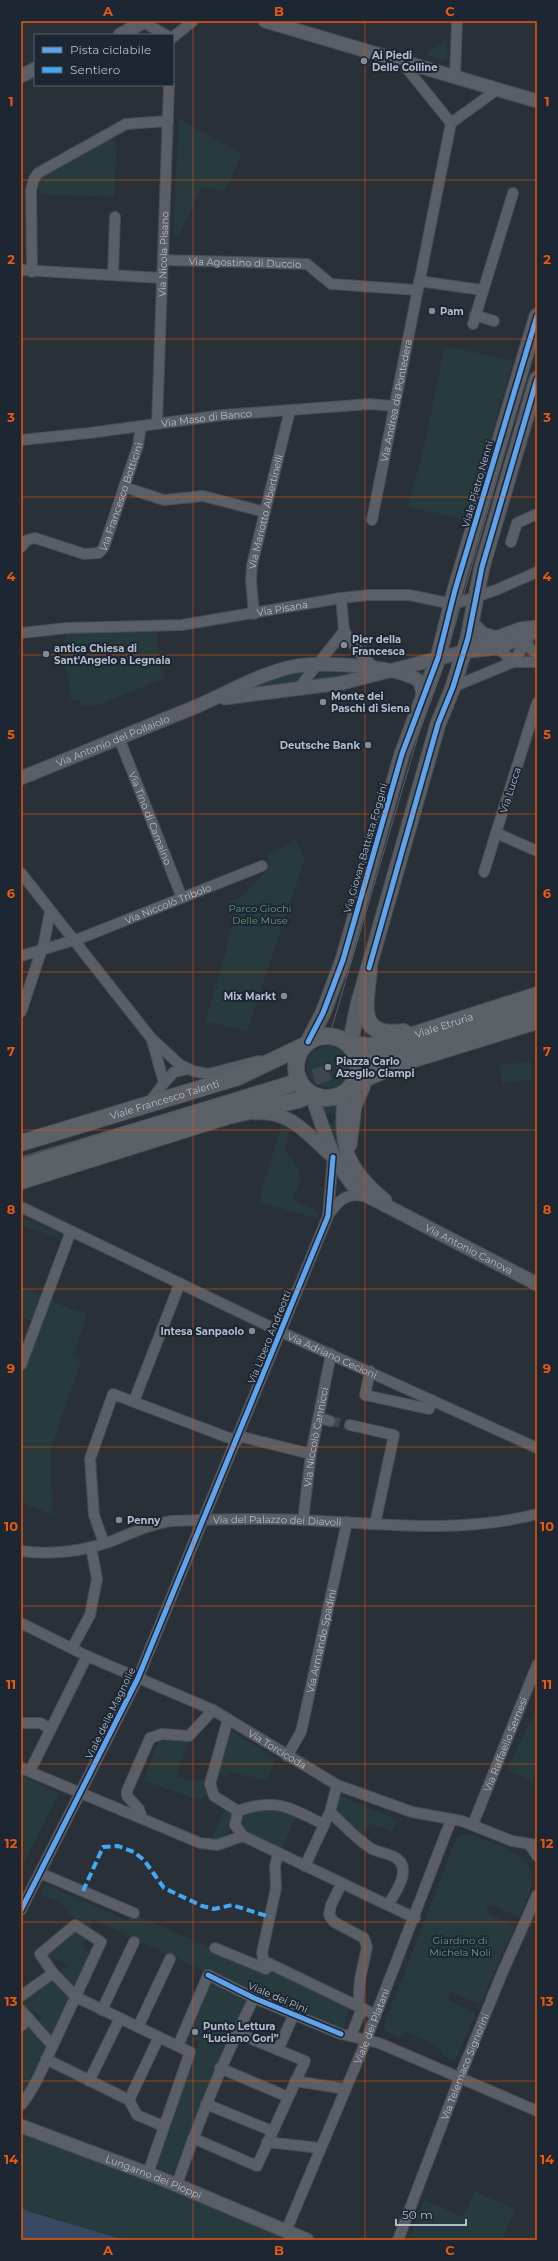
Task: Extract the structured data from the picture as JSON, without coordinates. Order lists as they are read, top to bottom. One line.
{"streets":{"main road":["Viale Pietro Nenni","Via Giovan Battista Foggini","Viale Etruria","Viale Francesco Talenti"],"street":["Via Nicola Pisano","Via Agostino di Duccio","Via Andrea da Pontedera","Via Maso di Banco","Via Francesco Botticini","Via Mariotto Albertinelli","Via Pisana","Via Antonio del Pollaiolo","Via Lucca","Via Tino di Camaino","Via Niccolò Tribolo","Via Antonio Canova","Via Libero Andreotti","Via Adriano Cecioni","Via Niccolò Cannicci","Via del Palazzo dei Diavoli","Via Armando Spadini","Viale delle Magnolie","Via Raffaello Sernesi","Via Torcicoda","Viale dei Pini","Viale dei Platani","Via Telemaco Signorini","Lungarno dei Pioppi"]},"crossings":[["Via Nicola Pisano","Via Agostino di Duccio"],["Via Nicola Pisano","Via Maso di Banco"],["Via Agostino di Duccio","Via Andrea da Pontedera"],["Via Andrea da Pontedera","Via Maso di Banco"],["Via Maso di Banco","Via Francesco Botticini"],["Via Maso di Banco","Via Mariotto Albertinelli"],["Viale Pietro Nenni","Via Pisana"],["Viale Pietro Nenni","Via Antonio del Pollaiolo"],["Viale Pietro Nenni","Via Giovan Battista Foggini"],["Via Mariotto Albertinelli","Via Pisana"],["Via Antonio del Pollaiolo","Via Tino di Camaino"],["Via Antonio del Pollaiolo","Via Giovan Battista Foggini"],["Via Tino di Camaino","Via Niccolò Tribolo"],["Via Giovan Battista Foggini","Viale Etruria"],["Via Giovan Battista Foggini","Viale Francesco Talenti"],["Viale Etruria","Viale Francesco Talenti"],["Via Antonio Canova","Via Libero Andreotti"],["Via Libero Andreotti","Via Adriano Cecioni"],["Via Libero Andreotti","Via del Palazzo dei Diavoli"],["Via Libero Andreotti","Viale delle Magnolie"],["Via Adriano Cecioni","Via Niccolò Cannicci"],["Via Niccolò Cannicci","Via del Palazzo dei Diavoli"],["Via del Palazzo dei Diavoli","Via Armando Spadini"],["Via del Palazzo dei Diavoli","Viale delle Magnolie"],["Via Armando Spadini","Via Torcicoda"],["Viale delle Magnolie","Via Torcicoda"],["Via Raffaello Sernesi","Via Torcicoda"],["Via Torcicoda","Viale dei Platani"],["Viale dei Pini","Viale dei Platani"],["Viale dei Pini","Via Telemaco Signorini"],["Viale dei Pini","Lungarno dei Pioppi"],["Viale dei Platani","Lungarno dei Pioppi"]],"parks":["Parco Giochi Delle Muse","Giardino di Michela Noli"],"places":["Ai Piedi Delle Colline","Pam","Pier della Francesca","antica Chiesa di Sant'Angelo a Legnaia","Monte dei Paschi di Siena","Deutsche Bank","Mix Markt","Piazza Carlo Azeglio Ciampi","Intesa Sanpaolo","Penny","Punto Lettura “Luciano Gori”"],"legend":["Pista ciclabile","Sentiero"],"scale_bar":"50 m","grid":{"columns":["A","B","C"],"rows":["1","2","3","4","5","6","7","8","9","10","11","12","13","14"]}}
